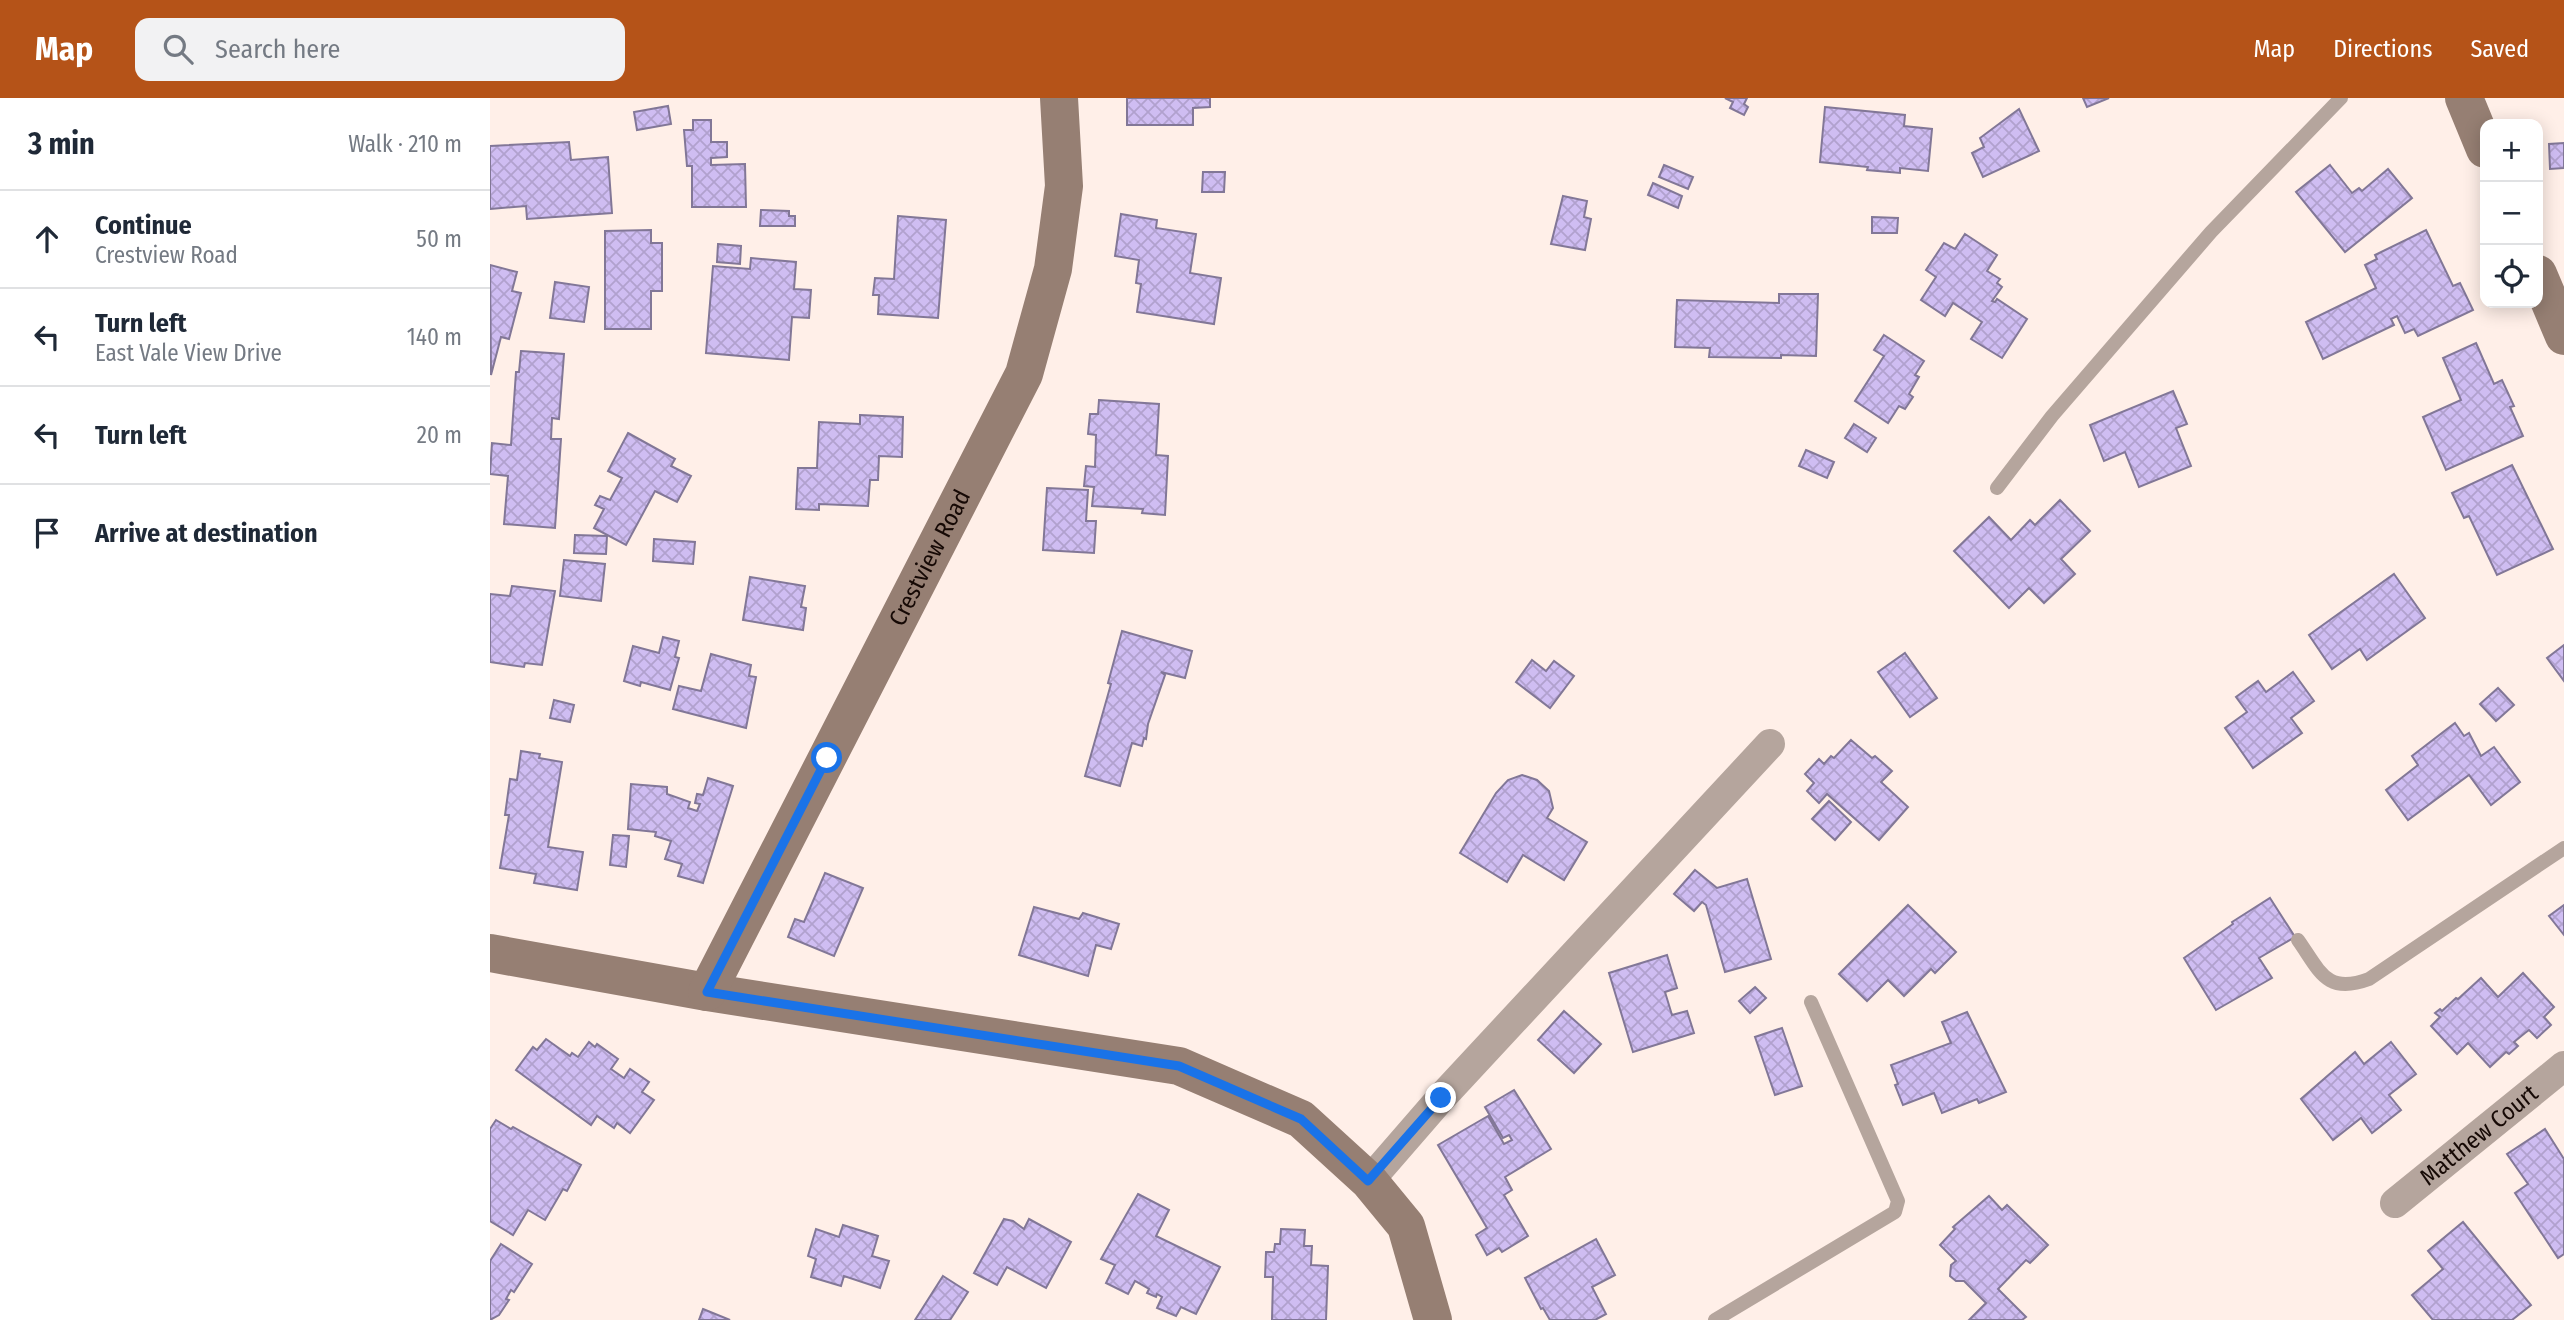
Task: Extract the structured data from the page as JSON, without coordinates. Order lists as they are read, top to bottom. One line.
{"streets":{"street":["Crestview Road","Matthew Court"]},"page":{"header":"Map","search":"Search here","nav":["Map","Directions","Saved"],"heading":["3 min","Walk · 210 m"],"map_buttons":["+","−"],"list":[["Continue","Crestview Road","50 m"],["Turn left","East Vale View Drive","140 m"],["Turn left","20 m"],"Arrive at destination"]}}
